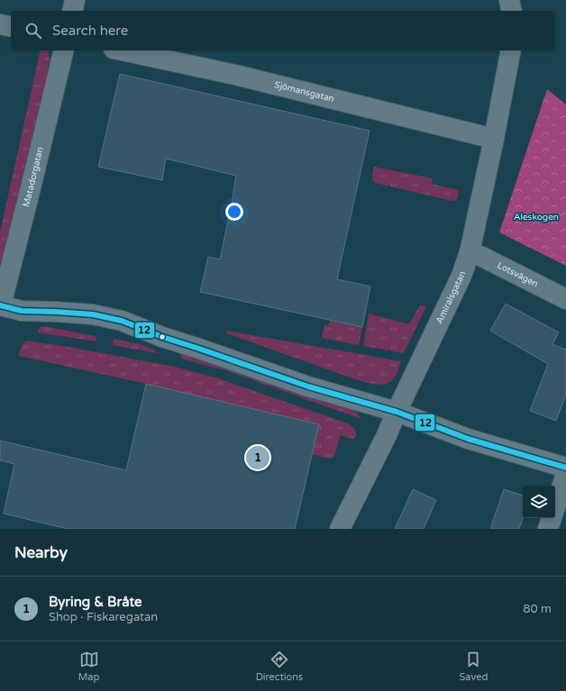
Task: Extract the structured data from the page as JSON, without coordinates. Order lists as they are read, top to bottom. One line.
{"streets":{"street":["Sjömansgatan","Matadorgatan","Lotsvägen","Amiralsgatan"]},"crossings":[["Sjömansgatan","Amiralsgatan"],["Lotsvägen","Amiralsgatan"]],"parks":["Aleskogen"],"lines":["transit line 12"],"page":{"search":"Search here","pins":"1","heading":"Nearby","list":[{"mark":"1","name":"Byring & Bråte","note":"Shop · Fiskaregatan","value":"80 m"}],"nav":["Map","Directions","Saved"]}}
